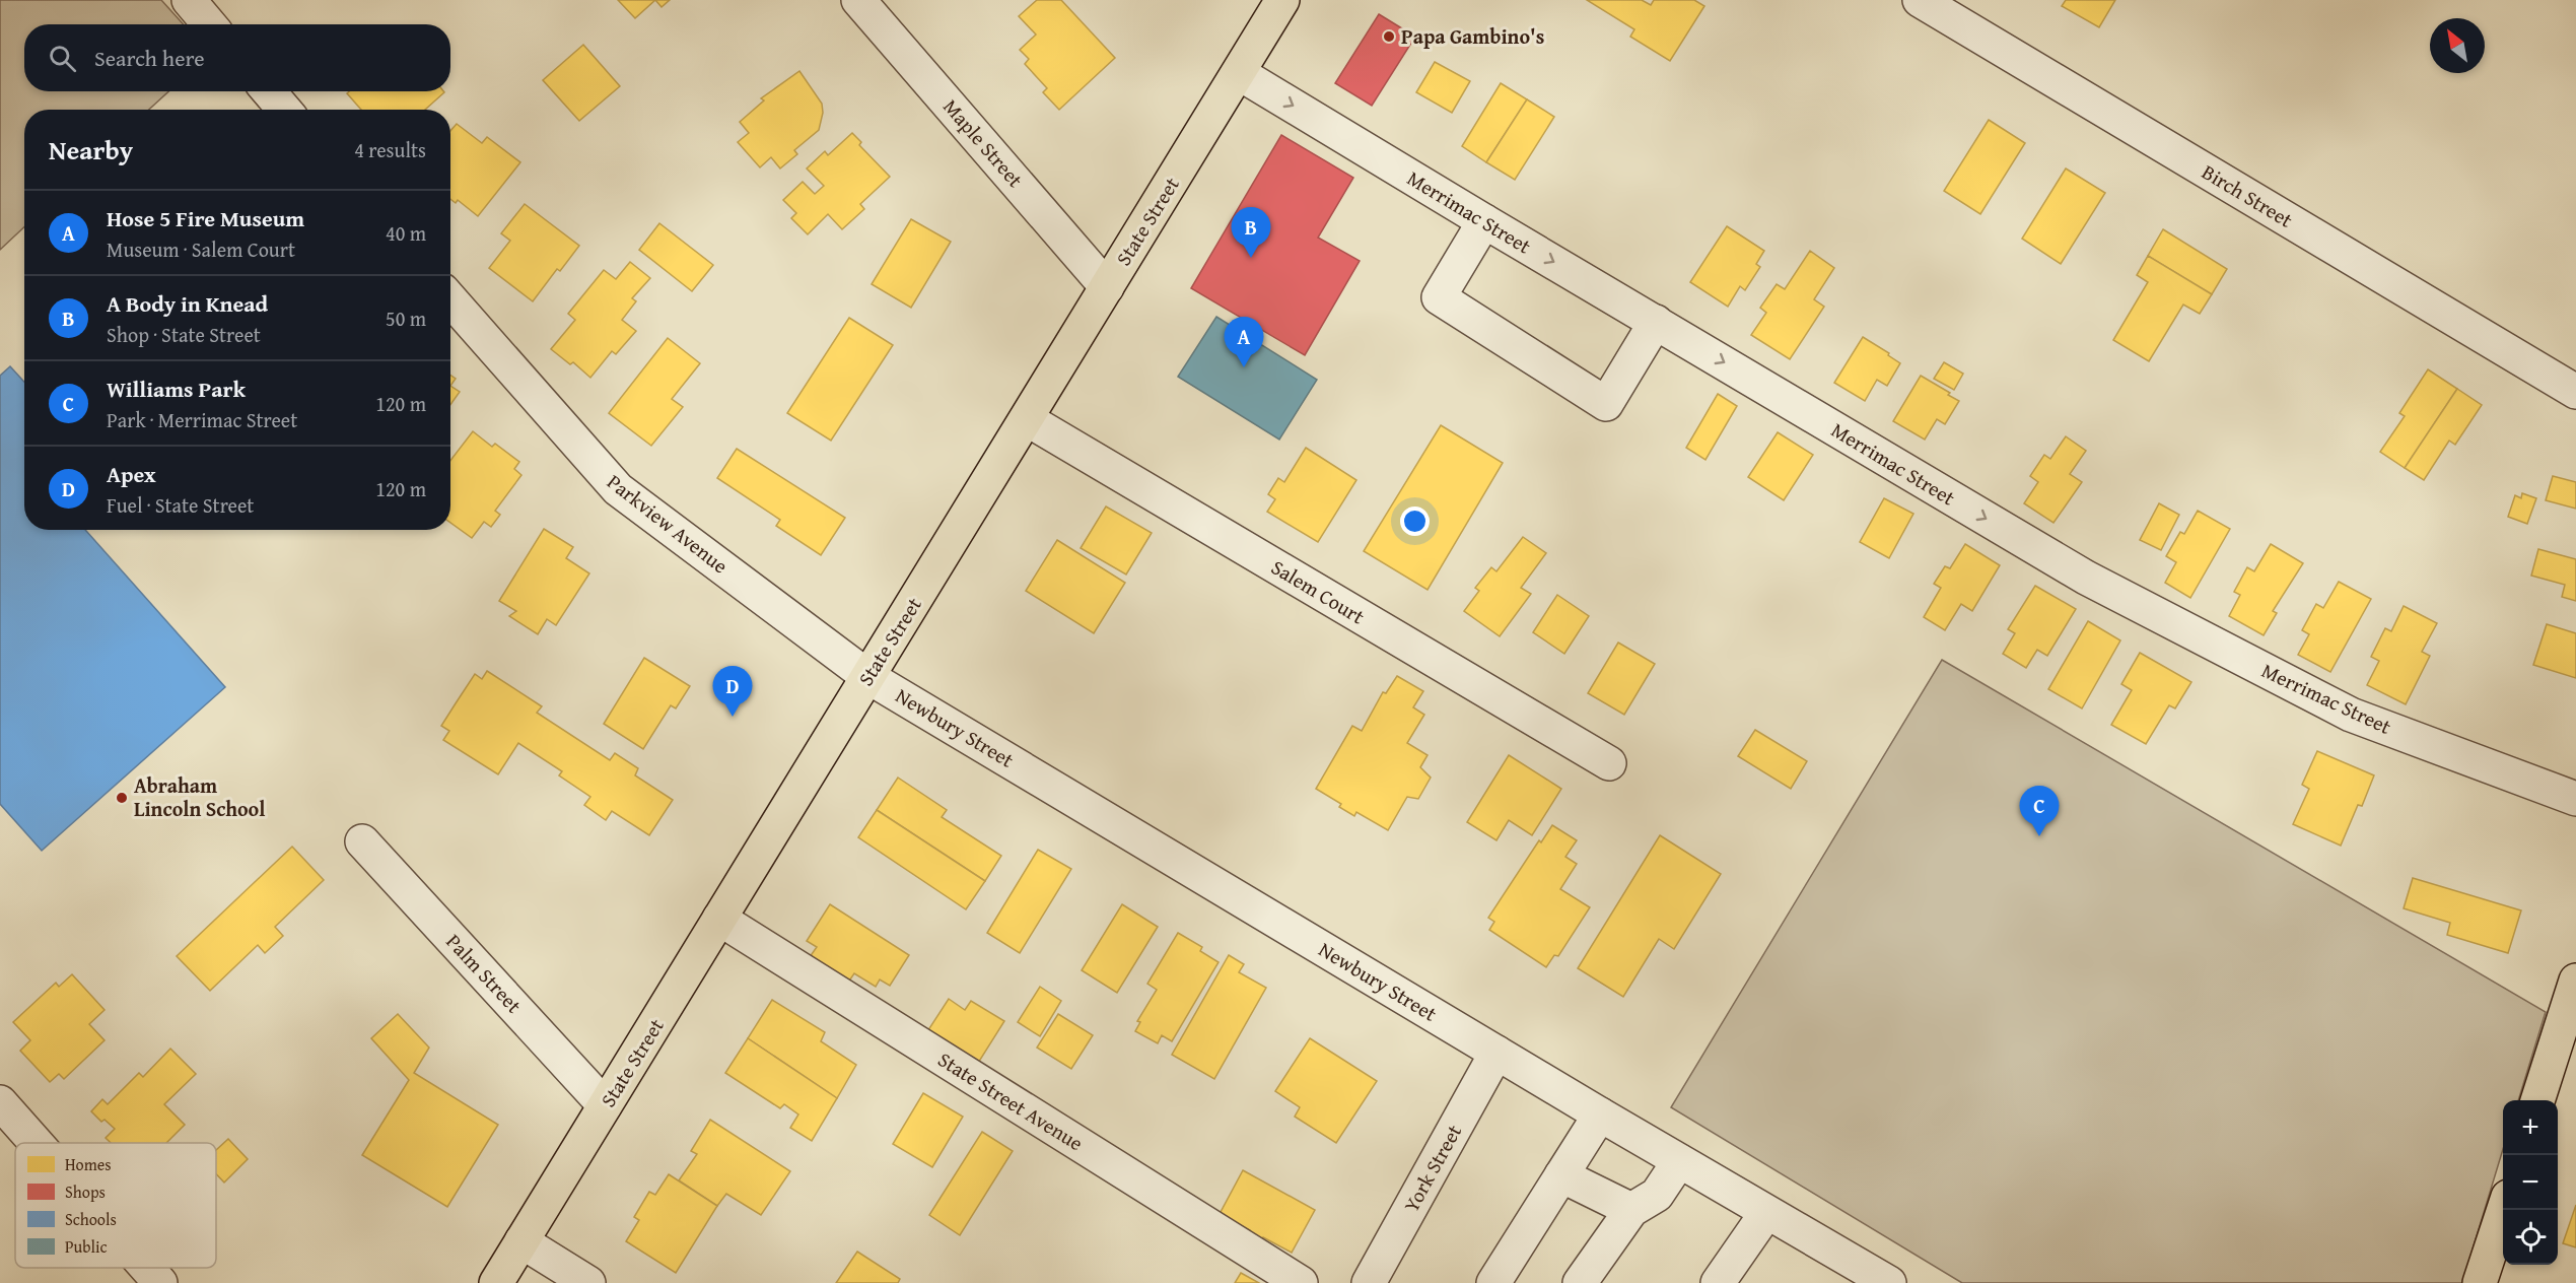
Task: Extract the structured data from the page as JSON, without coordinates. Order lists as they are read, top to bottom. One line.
{"streets":{"main road":["State Street"],"street":["Maple Street","Birch Street","Merrimac Street","Parkview Avenue","Salem Court","Newbury Street","Palm Street","State Street Avenue","York Street"]},"crossings":[["Maple Street","State Street"],["Merrimac Street","State Street"],["State Street","Parkview Avenue"],["State Street","Salem Court"],["State Street","Newbury Street"],["State Street","Palm Street"],["State Street","State Street Avenue"],["Parkview Avenue","Newbury Street"],["Newbury Street","York Street"]],"one_way":["Merrimac Street"],"places":["Papa Gambino's","Abraham Lincoln School"],"legend":["Homes","Shops","Schools","Public"],"north":"top left","page":{"search":"Search here","heading":["Nearby","4 results"],"list":[{"mark":"A","name":"Hose 5 Fire Museum","note":"Museum · Salem Court","value":"40 m"},{"mark":"B","name":"A Body in Knead","note":"Shop · State Street","value":"50 m"},{"mark":"C","name":"Williams Park","note":"Park · Merrimac Street","value":"120 m"},{"mark":"D","name":"Apex","note":"Fuel · State Street","value":"120 m"}],"pins":["B","A","D","C"],"map_buttons":["+","−"]}}
